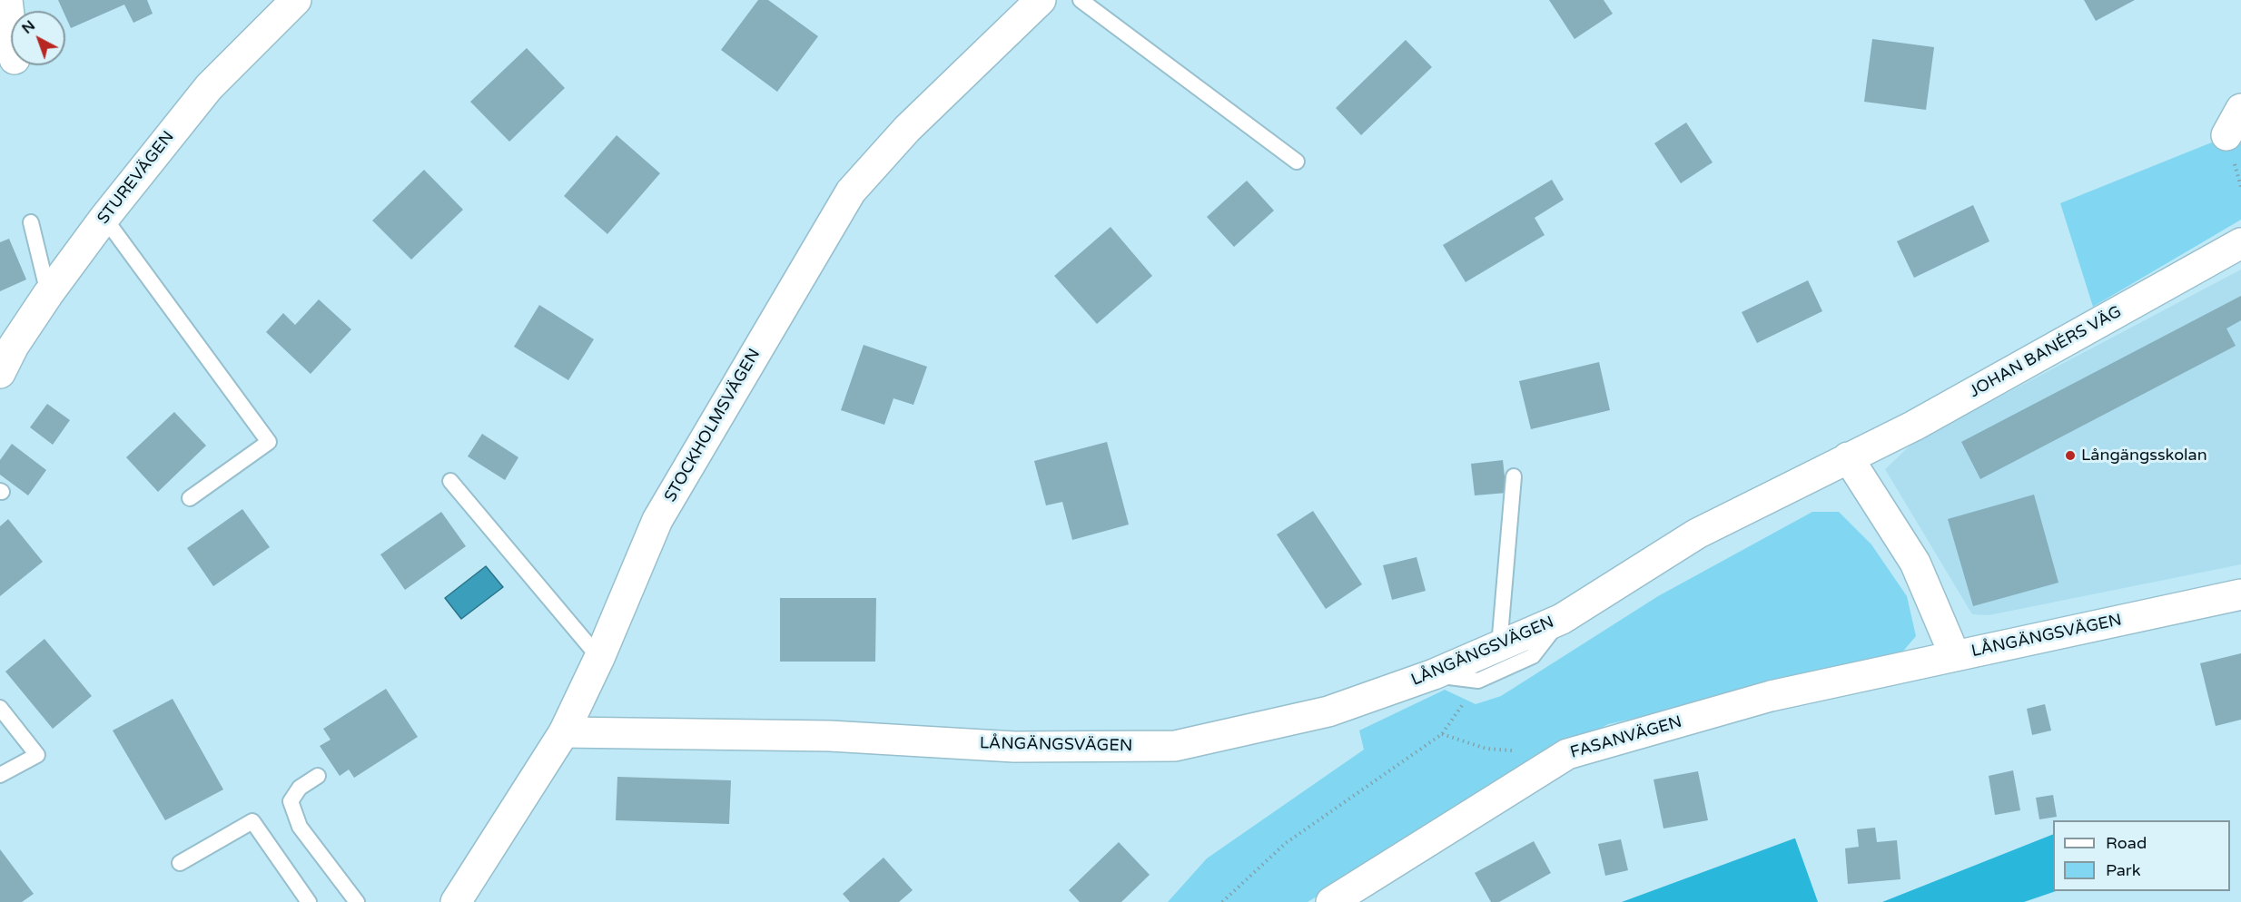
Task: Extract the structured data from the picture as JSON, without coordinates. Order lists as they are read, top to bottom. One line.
{"streets":{"street":["STUREVÄGEN","JOHAN BANÉRS VÄG","STOCKHOLMSVÄGEN","LÅNGÄNGSVÄGEN","FASANVÄGEN"]},"crossings":[["JOHAN BANÉRS VÄG","LÅNGÄNGSVÄGEN"],["STOCKHOLMSVÄGEN","LÅNGÄNGSVÄGEN"],["LÅNGÄNGSVÄGEN","FASANVÄGEN"]],"places":["Långängsskolan"],"legend":["Road","Park"],"north":"top left"}
